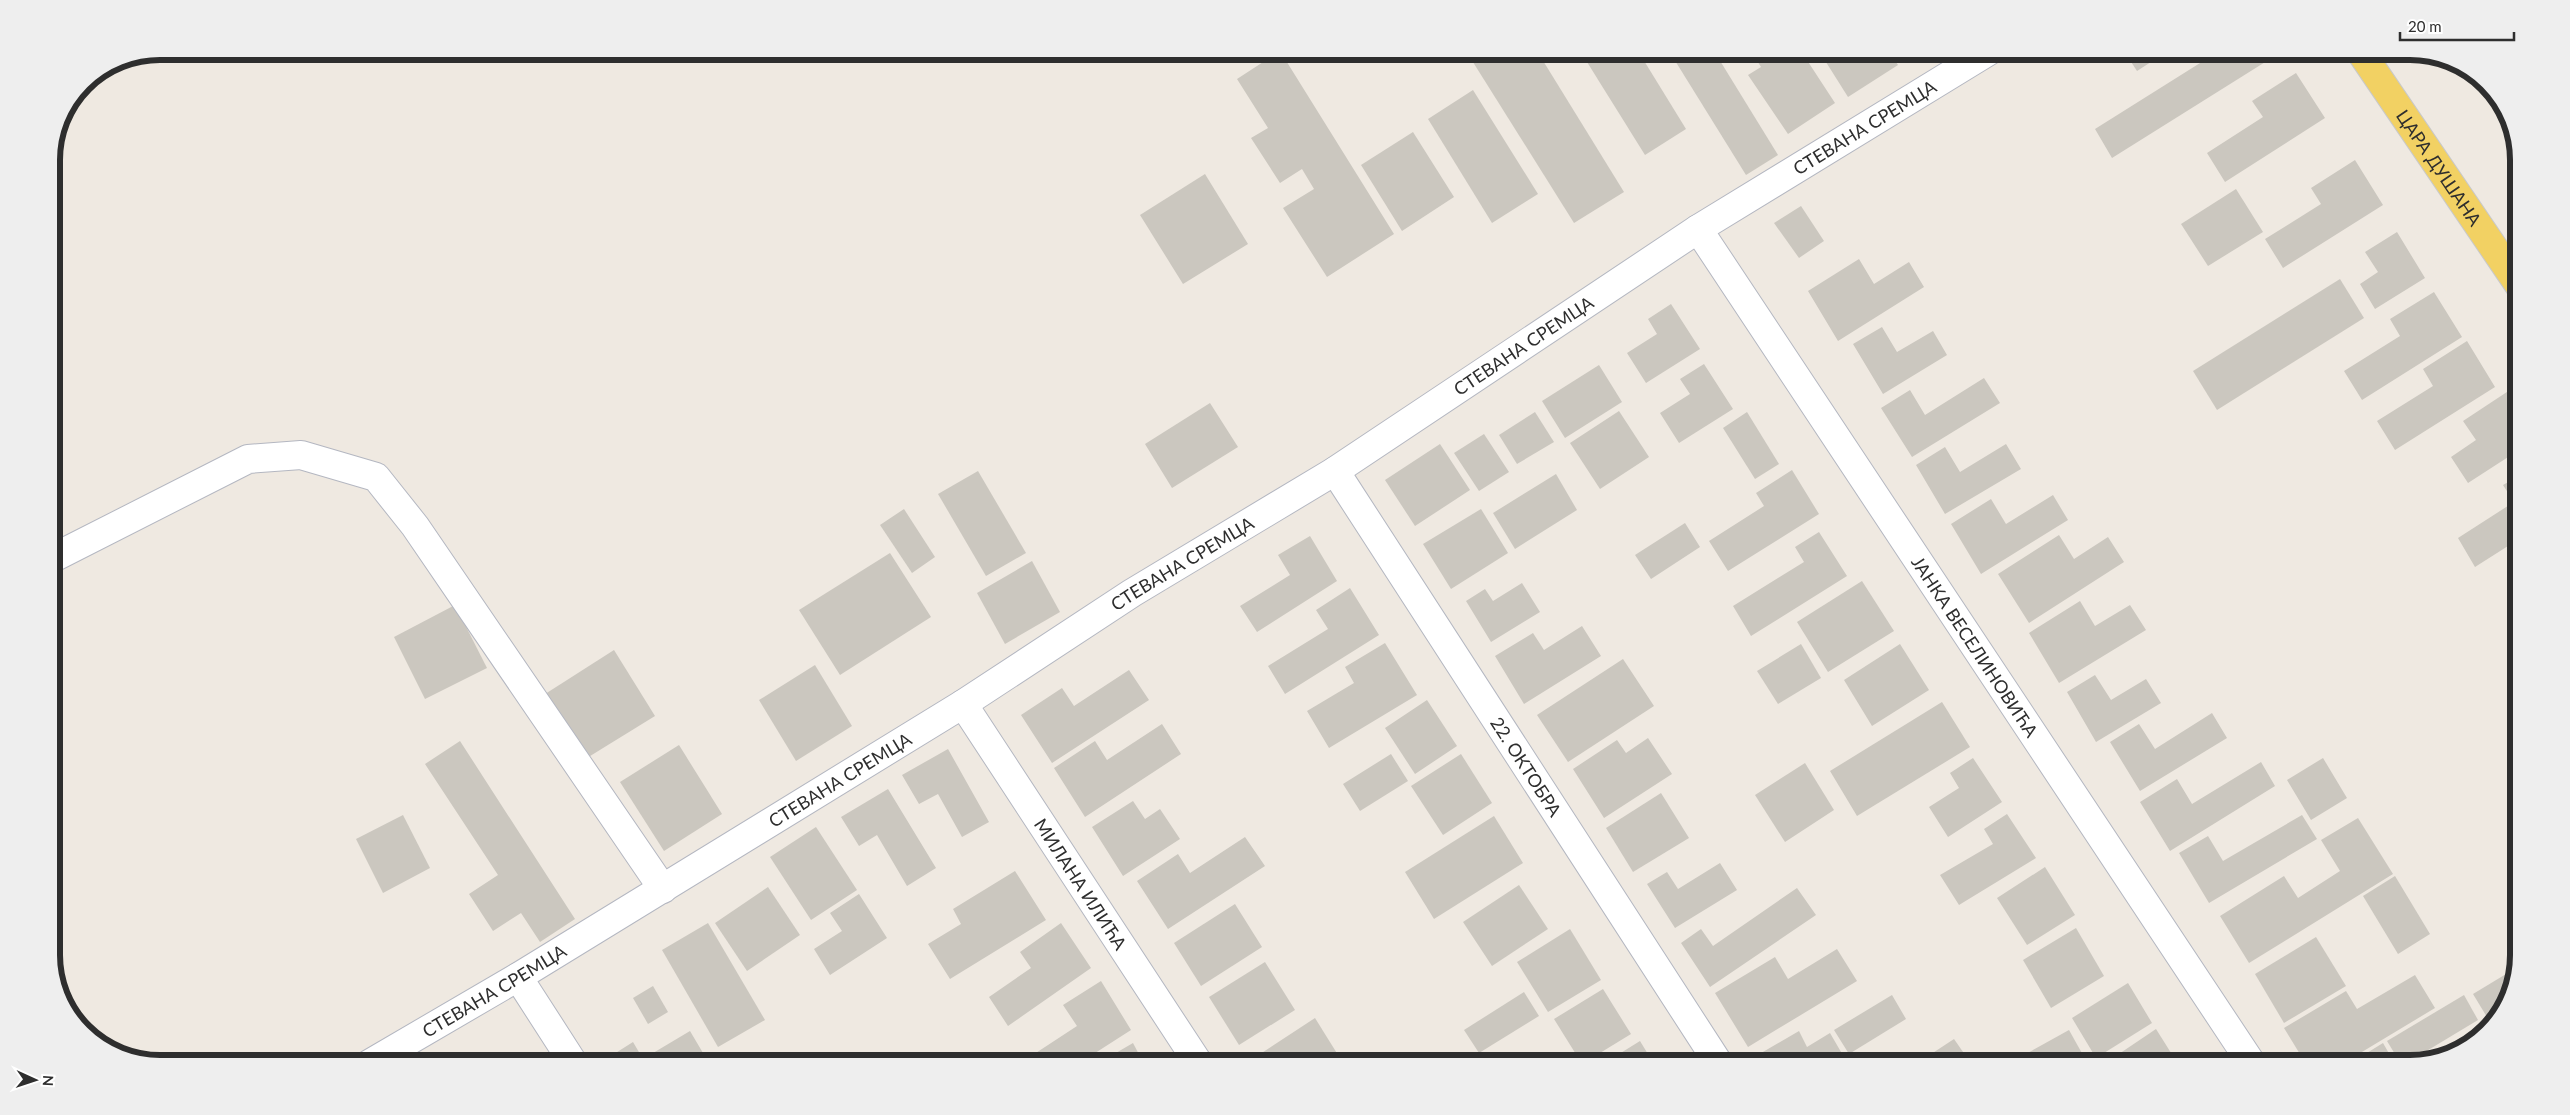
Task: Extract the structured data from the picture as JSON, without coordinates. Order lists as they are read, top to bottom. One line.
{"streets":{"main road":["ЦАРА ДУШАНА"],"street":["СТЕВАНА СРЕМЦА","ЈАНКА ВЕСЕЛИНОВИЋА","22. ОКТОБРА","МИЛАНА ИЛИЋА"]},"crossings":[["СТЕВАНА СРЕМЦА","ЈАНКА ВЕСЕЛИНОВИЋА"],["СТЕВАНА СРЕМЦА","22. ОКТОБРА"],["СТЕВАНА СРЕМЦА","МИЛАНА ИЛИЋА"]],"scale_bar":"20 m","north":"right"}
